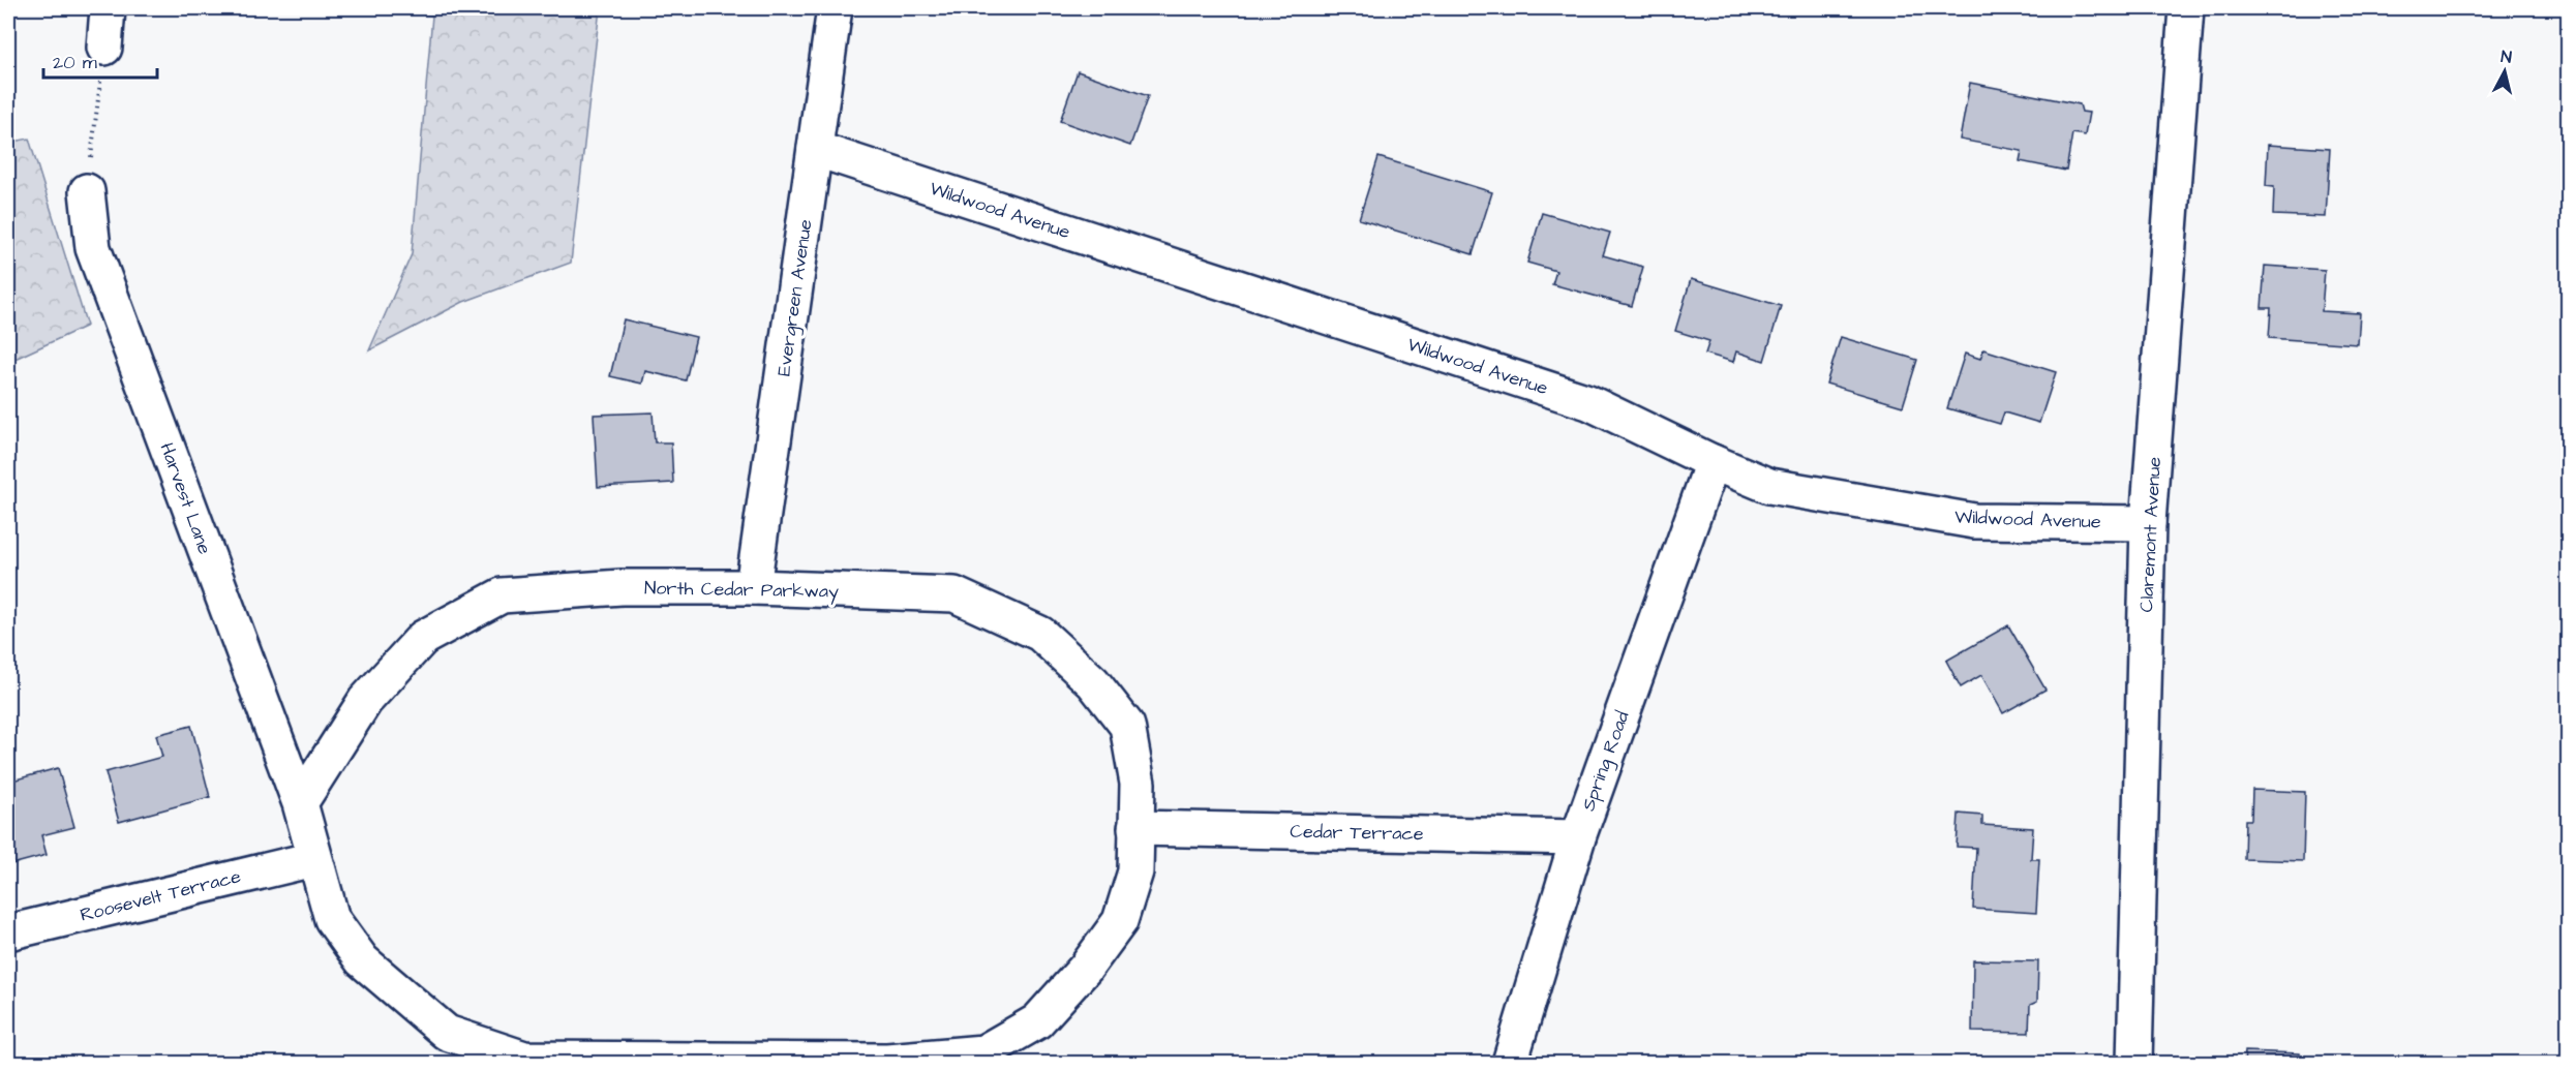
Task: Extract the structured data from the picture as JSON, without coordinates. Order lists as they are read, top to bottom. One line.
{"streets":{"street":["Wildwood Avenue","Evergreen Avenue","Harvest Lane","Claremont Avenue","North Cedar Parkway","Spring Road","Cedar Terrace","Roosevelt Terrace"]},"crossings":[["Wildwood Avenue","Evergreen Avenue"],["Wildwood Avenue","Claremont Avenue"],["Wildwood Avenue","Spring Road"],["Evergreen Avenue","North Cedar Parkway"],["Harvest Lane","North Cedar Parkway"],["Harvest Lane","Roosevelt Terrace"],["North Cedar Parkway","Cedar Terrace"],["North Cedar Parkway","Roosevelt Terrace"],["Spring Road","Cedar Terrace"]],"scale_bar":"20 m","north":"top"}
